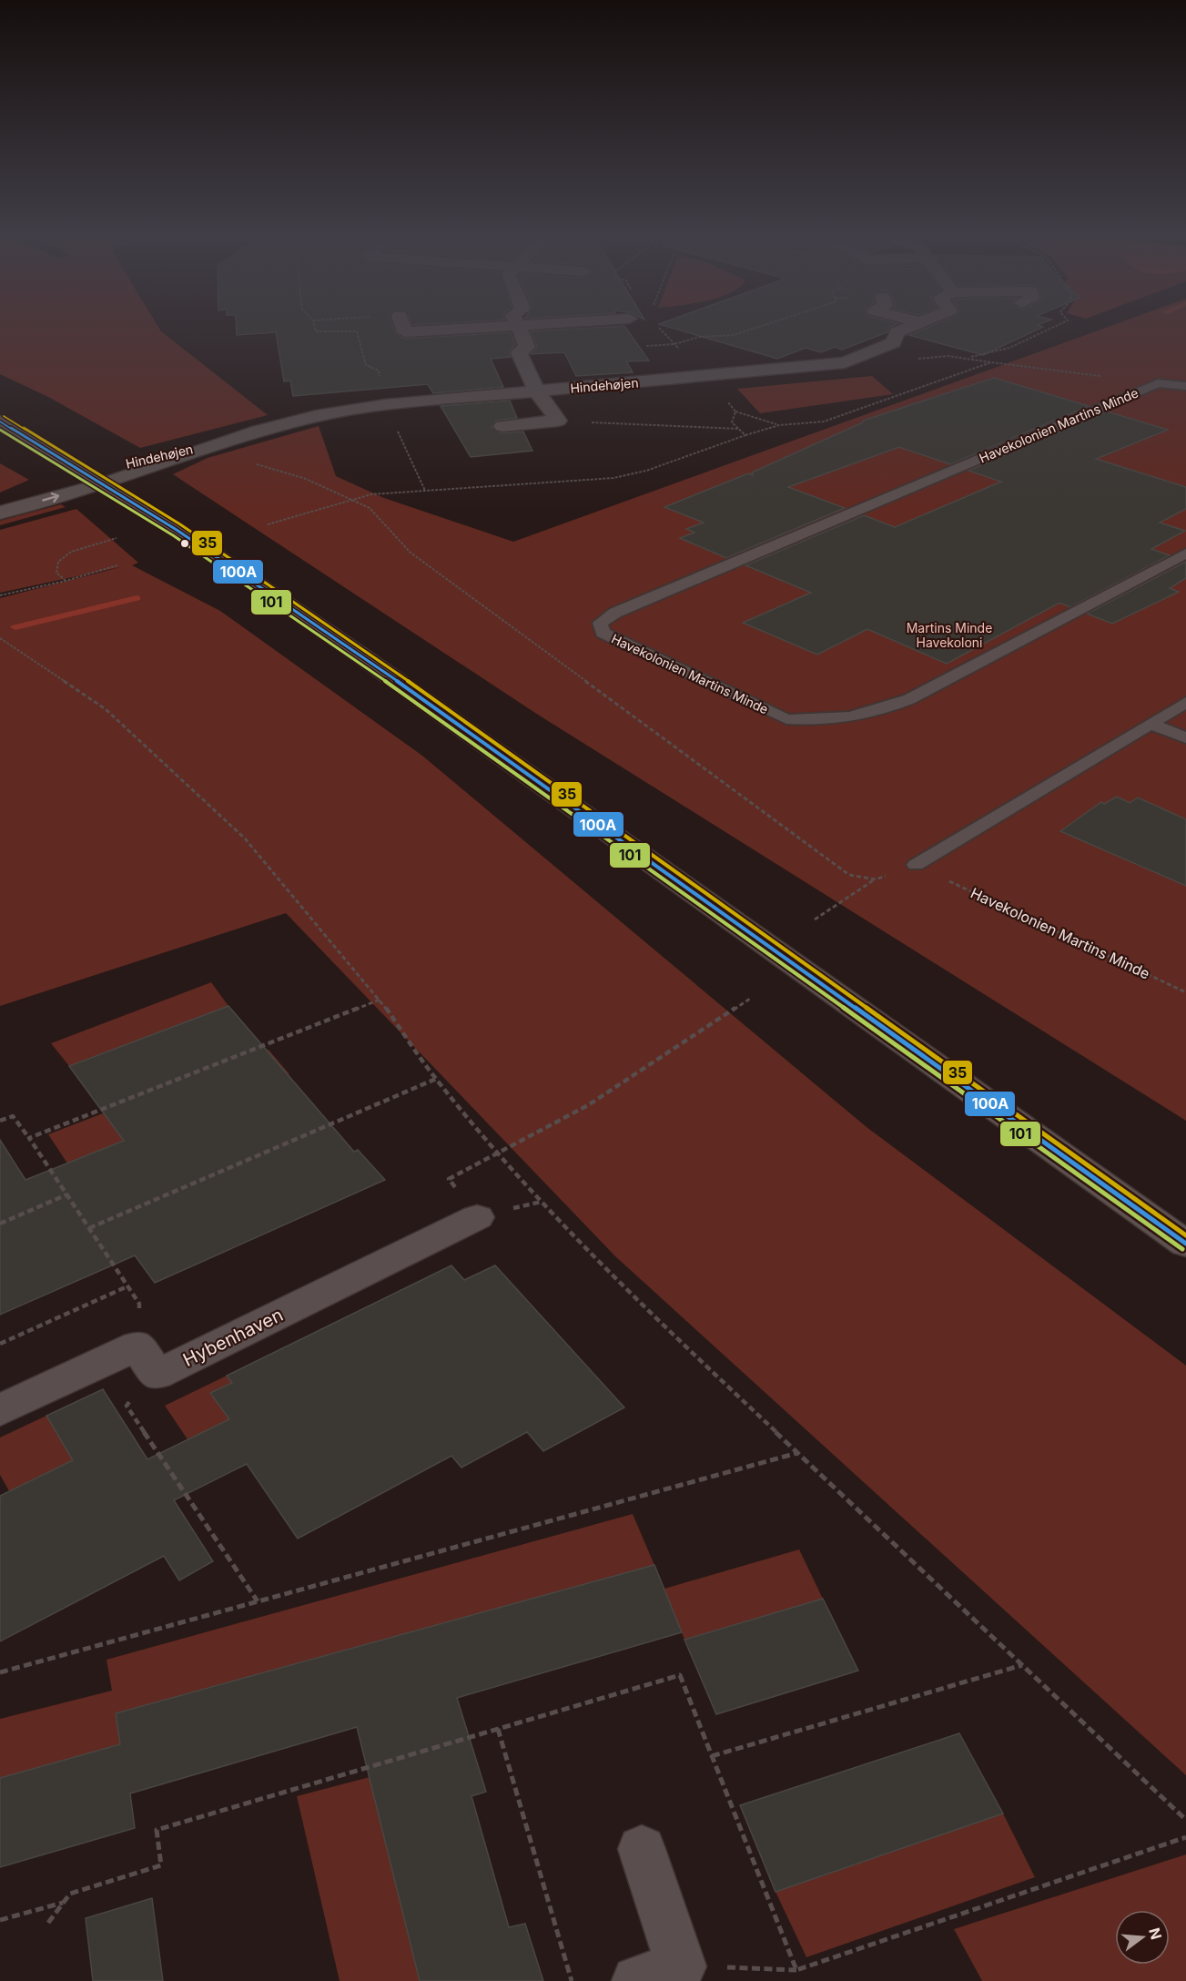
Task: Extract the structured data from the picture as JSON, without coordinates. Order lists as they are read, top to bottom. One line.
{"streets":{"street":["Hindehøjen","Hybenhaven"],"lane":["Havekolonien Martins Minde"]},"parks":["Martins Minde Havekoloni"],"lines":["transit line 35","transit line 100A","transit line 101"],"north":"right"}
